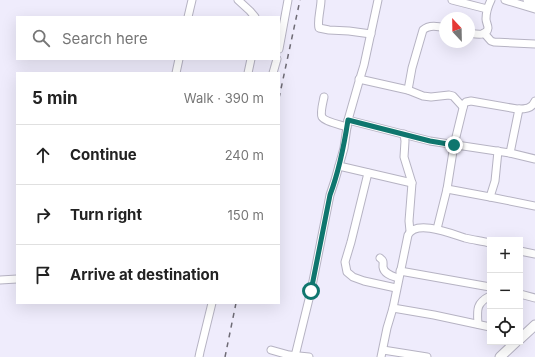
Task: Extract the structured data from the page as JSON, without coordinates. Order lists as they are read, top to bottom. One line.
{"north":"top","page":{"search":"Search here","heading":["5 min","Walk · 390 m"],"list":[["Continue","240 m"],["Turn right","150 m"],"Arrive at destination"],"map_buttons":["+","−"]}}
